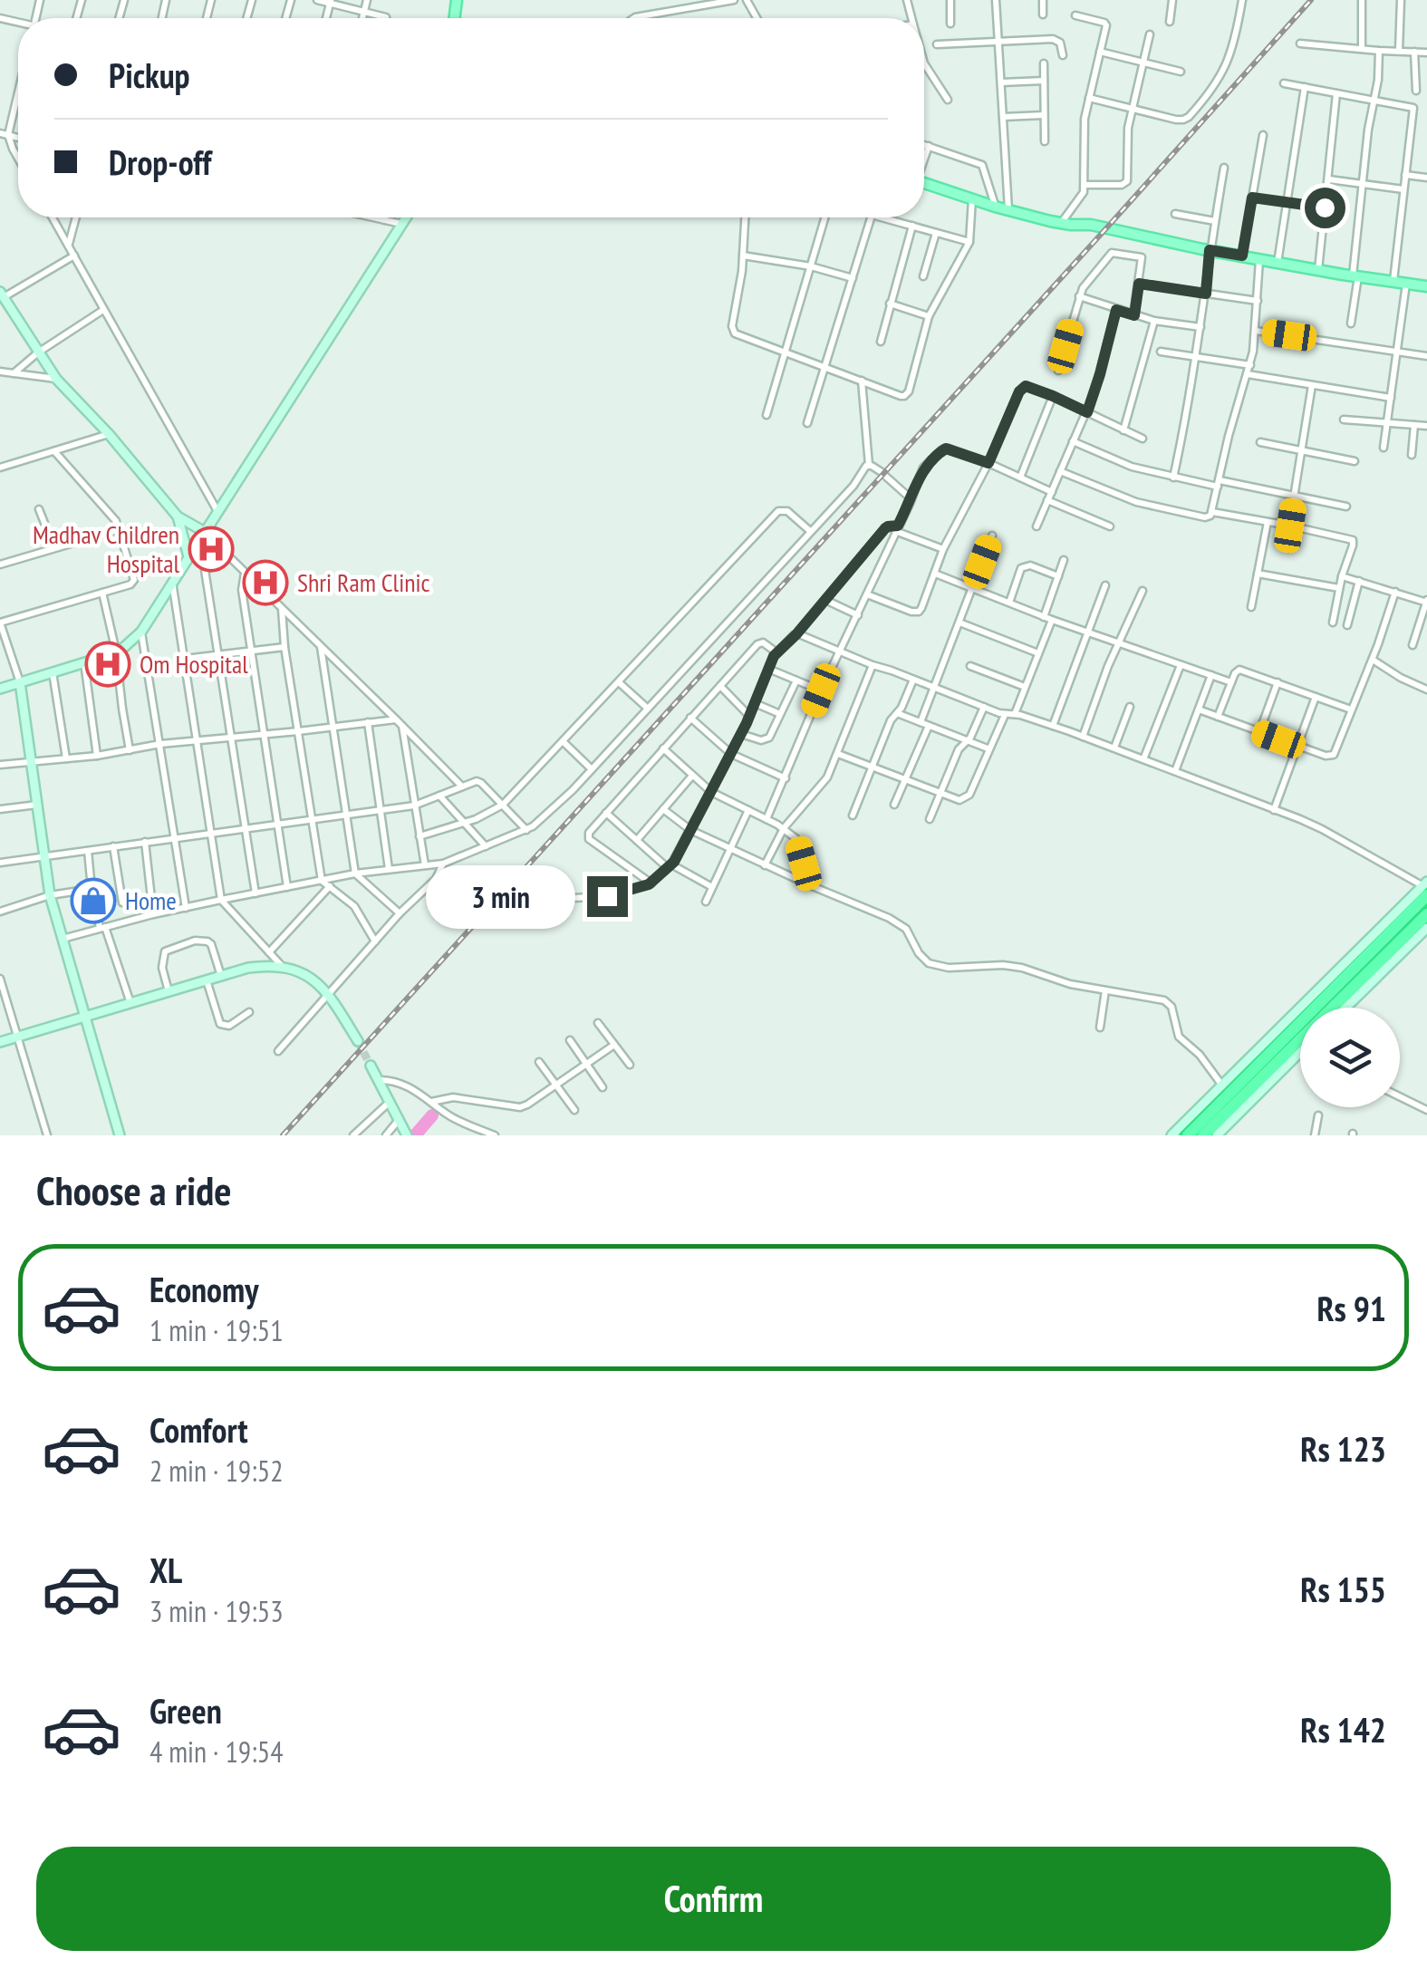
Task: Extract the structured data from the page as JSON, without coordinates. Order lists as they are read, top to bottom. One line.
{"places":{"hospital":["Madhav Children Hospital","Shri Ram Clinic","Om Hospital"],"shop":["Home"]},"page":{"banner":["Pickup","Drop-off"],"bubble":"3 min","heading":"Choose a ride","list":[{"name":"Economy","note":"1 min · 19:51","value":"Rs 91"},{"name":"Comfort","note":"2 min · 19:52","value":"Rs 123"},{"name":"XL","note":"3 min · 19:53","value":"Rs 155"},{"name":"Green","note":"4 min · 19:54","value":"Rs 142"}],"buttons":"Confirm"}}
